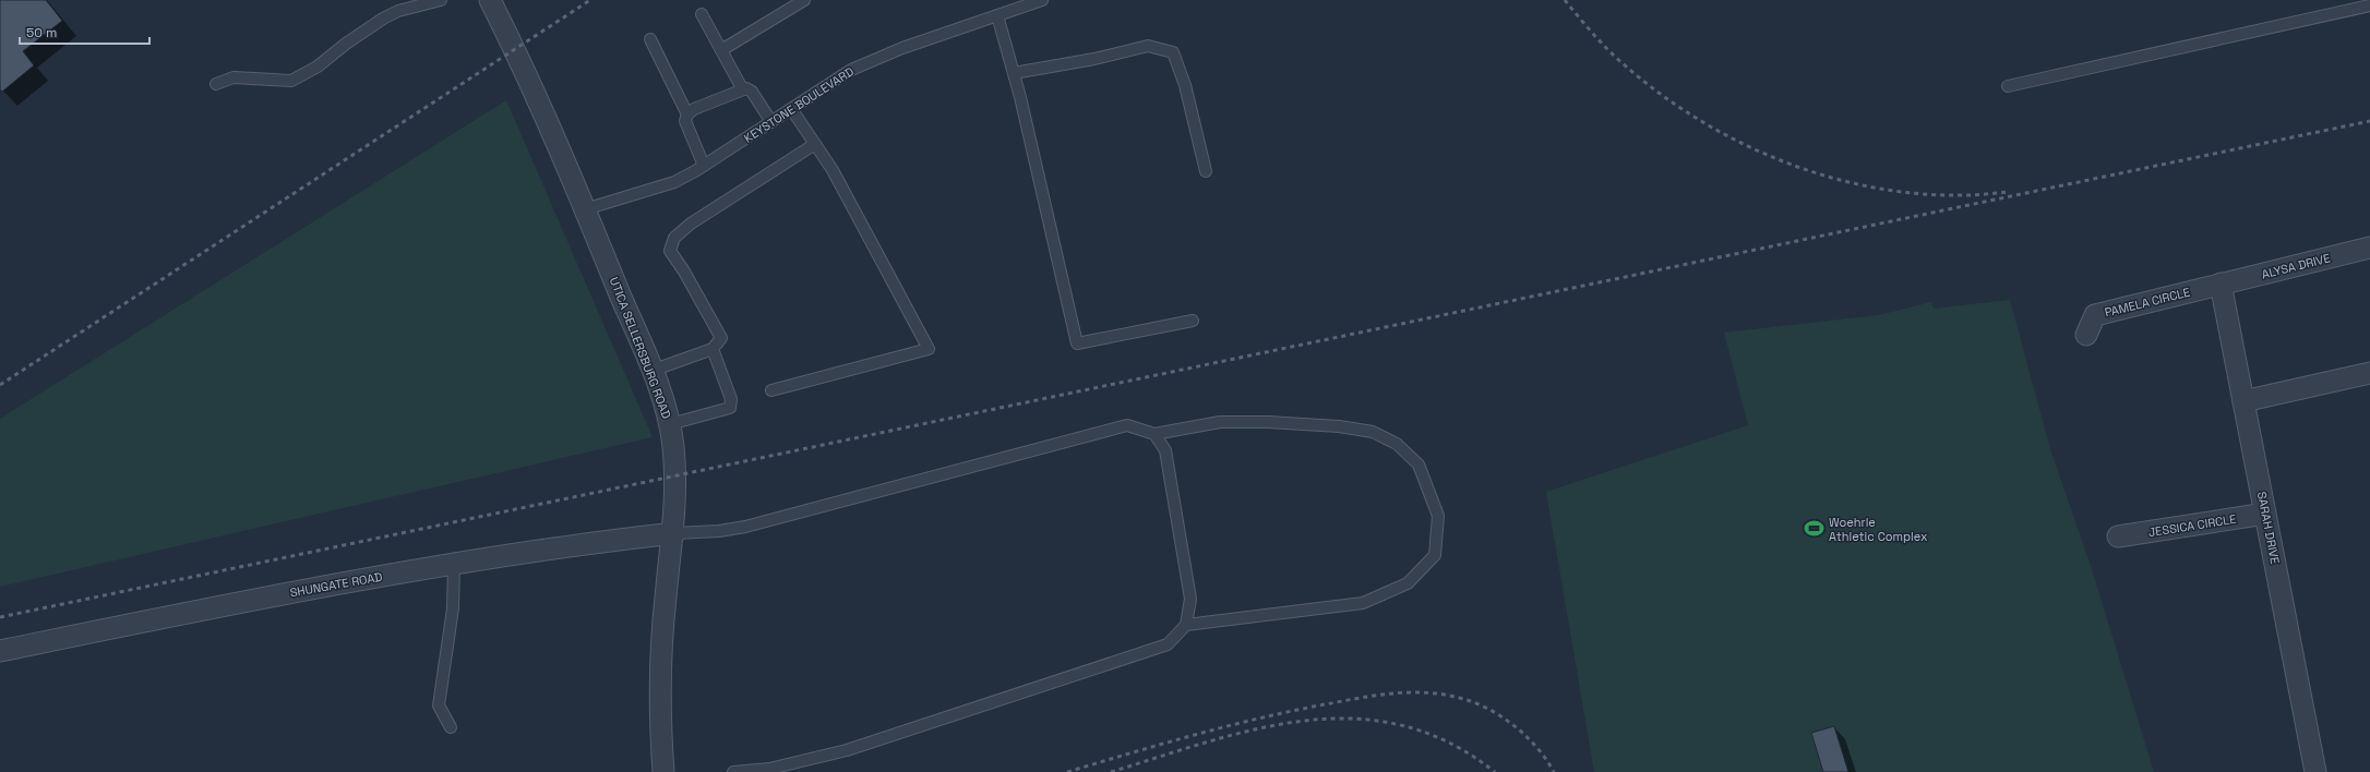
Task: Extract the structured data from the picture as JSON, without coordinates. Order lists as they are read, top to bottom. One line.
{"streets":{"street":["ALYSA DRIVE","PAMELA CIRCLE","UTICA SELLERSBURG ROAD","JESSICA CIRCLE","SARAH DRIVE","SHUNGATE ROAD"],"lane":["KEYSTONE BOULEVARD"]},"crossings":[["KEYSTONE BOULEVARD","UTICA SELLERSBURG ROAD"],["ALYSA DRIVE","PAMELA CIRCLE"],["ALYSA DRIVE","SARAH DRIVE"],["PAMELA CIRCLE","SARAH DRIVE"],["UTICA SELLERSBURG ROAD","SHUNGATE ROAD"],["JESSICA CIRCLE","SARAH DRIVE"]],"places":{"sports":["Woehrle Athletic Complex"]},"scale_bar":"50 m"}
